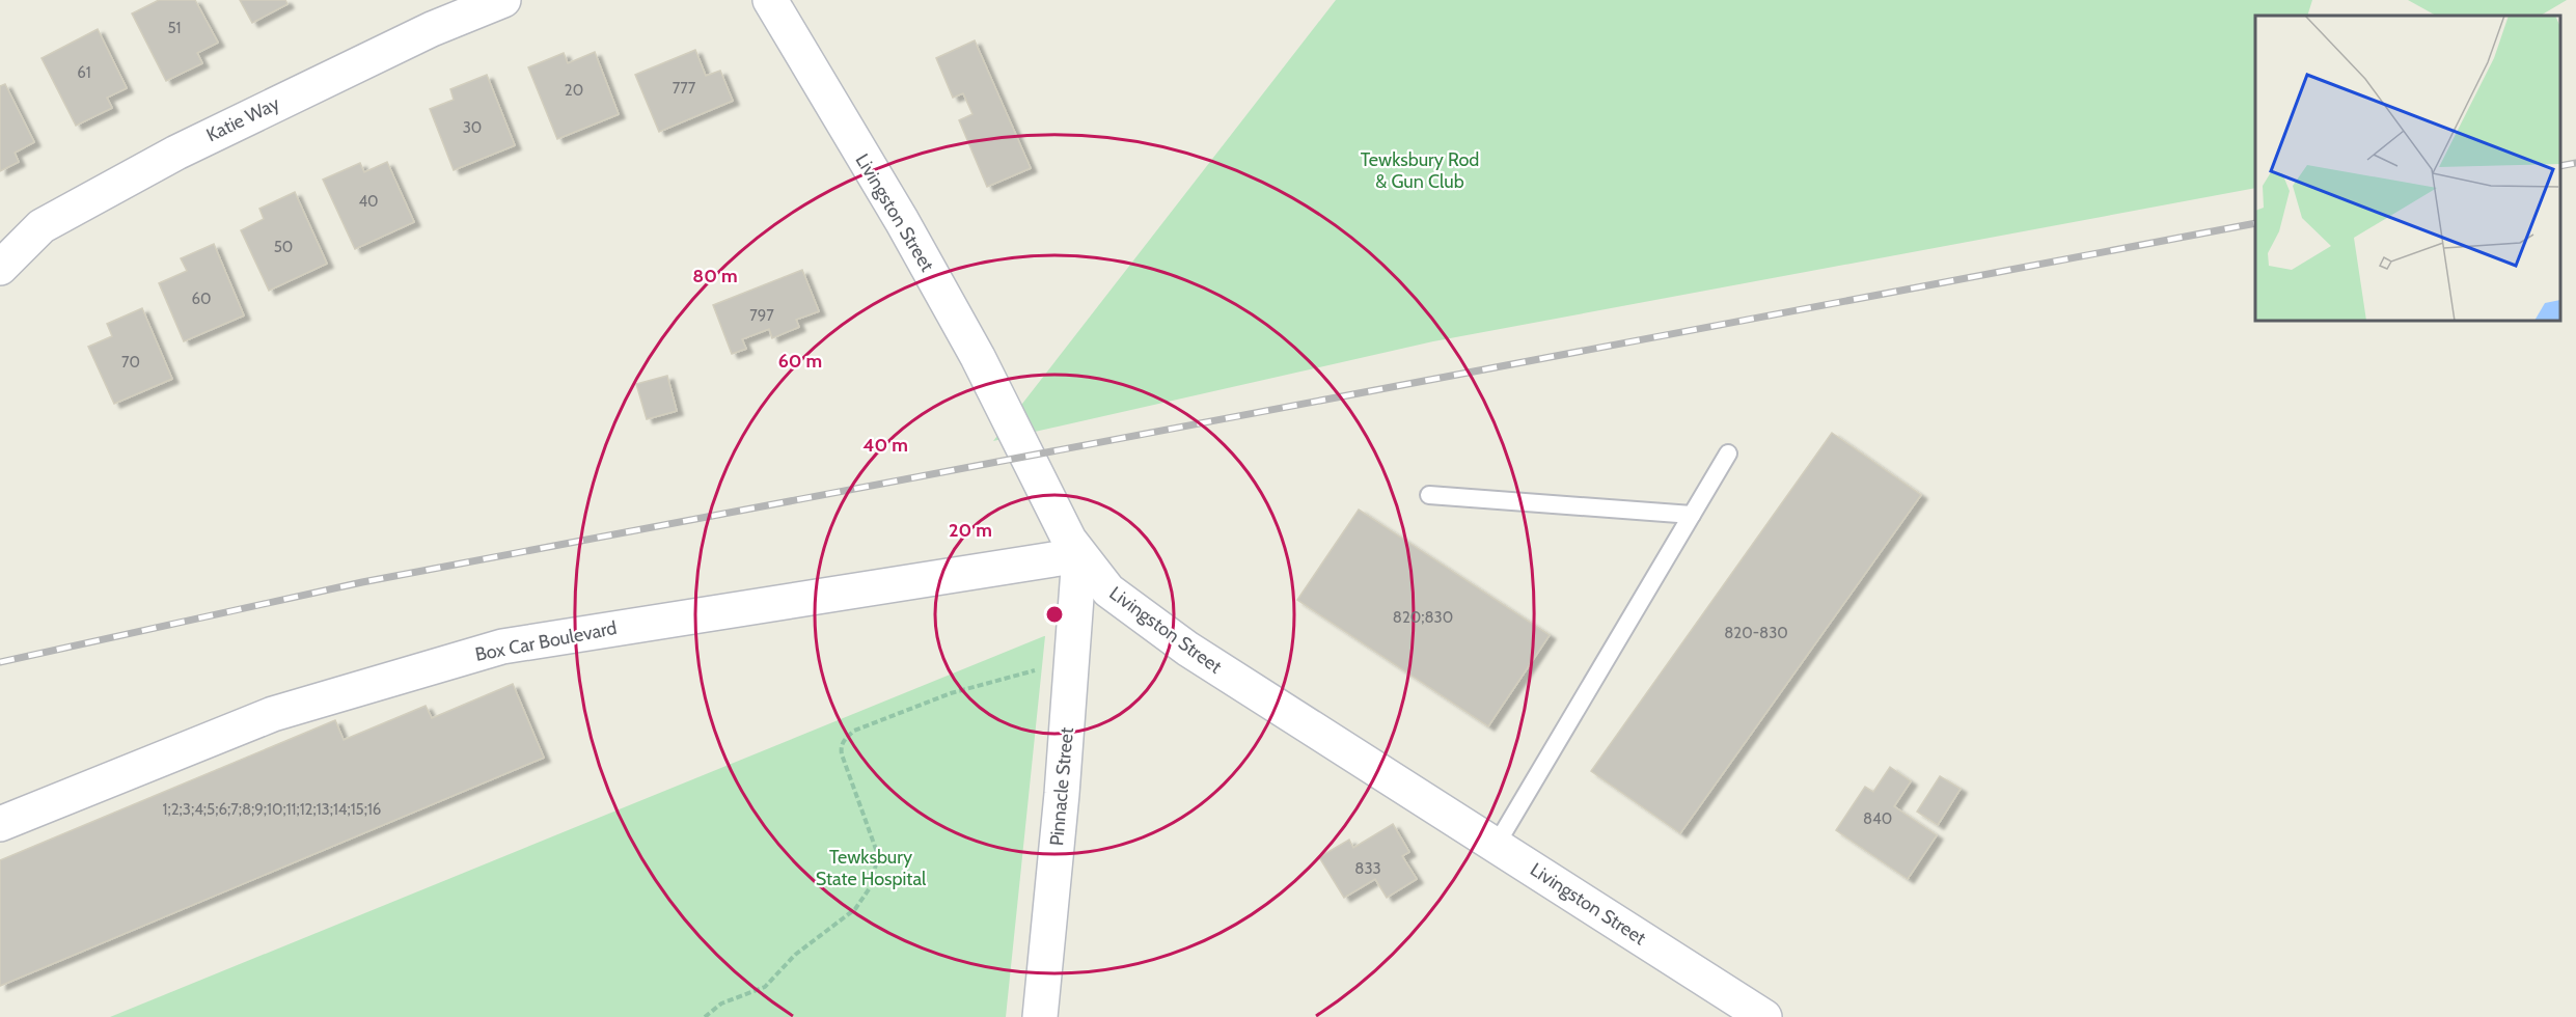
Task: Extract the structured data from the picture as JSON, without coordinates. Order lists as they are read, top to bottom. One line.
{"streets":{"street":["Katie Way","Livingston Street","Box Car Boulevard","Pinnacle Street"]},"crossings":[["Livingston Street","Box Car Boulevard"],["Livingston Street","Pinnacle Street"],["Box Car Boulevard","Pinnacle Street"]],"parks":["Tewksbury Rod & Gun Club","Tewksbury State Hospital"],"house_numbers":["51","61","777","20","30","40","50","60","797","70","820;830","820-830","1;2;3;4;5;6;7;8;9;10;11;12;13;14;15;16","840","833"],"rings":["80 m","60 m","40 m","20 m"]}
